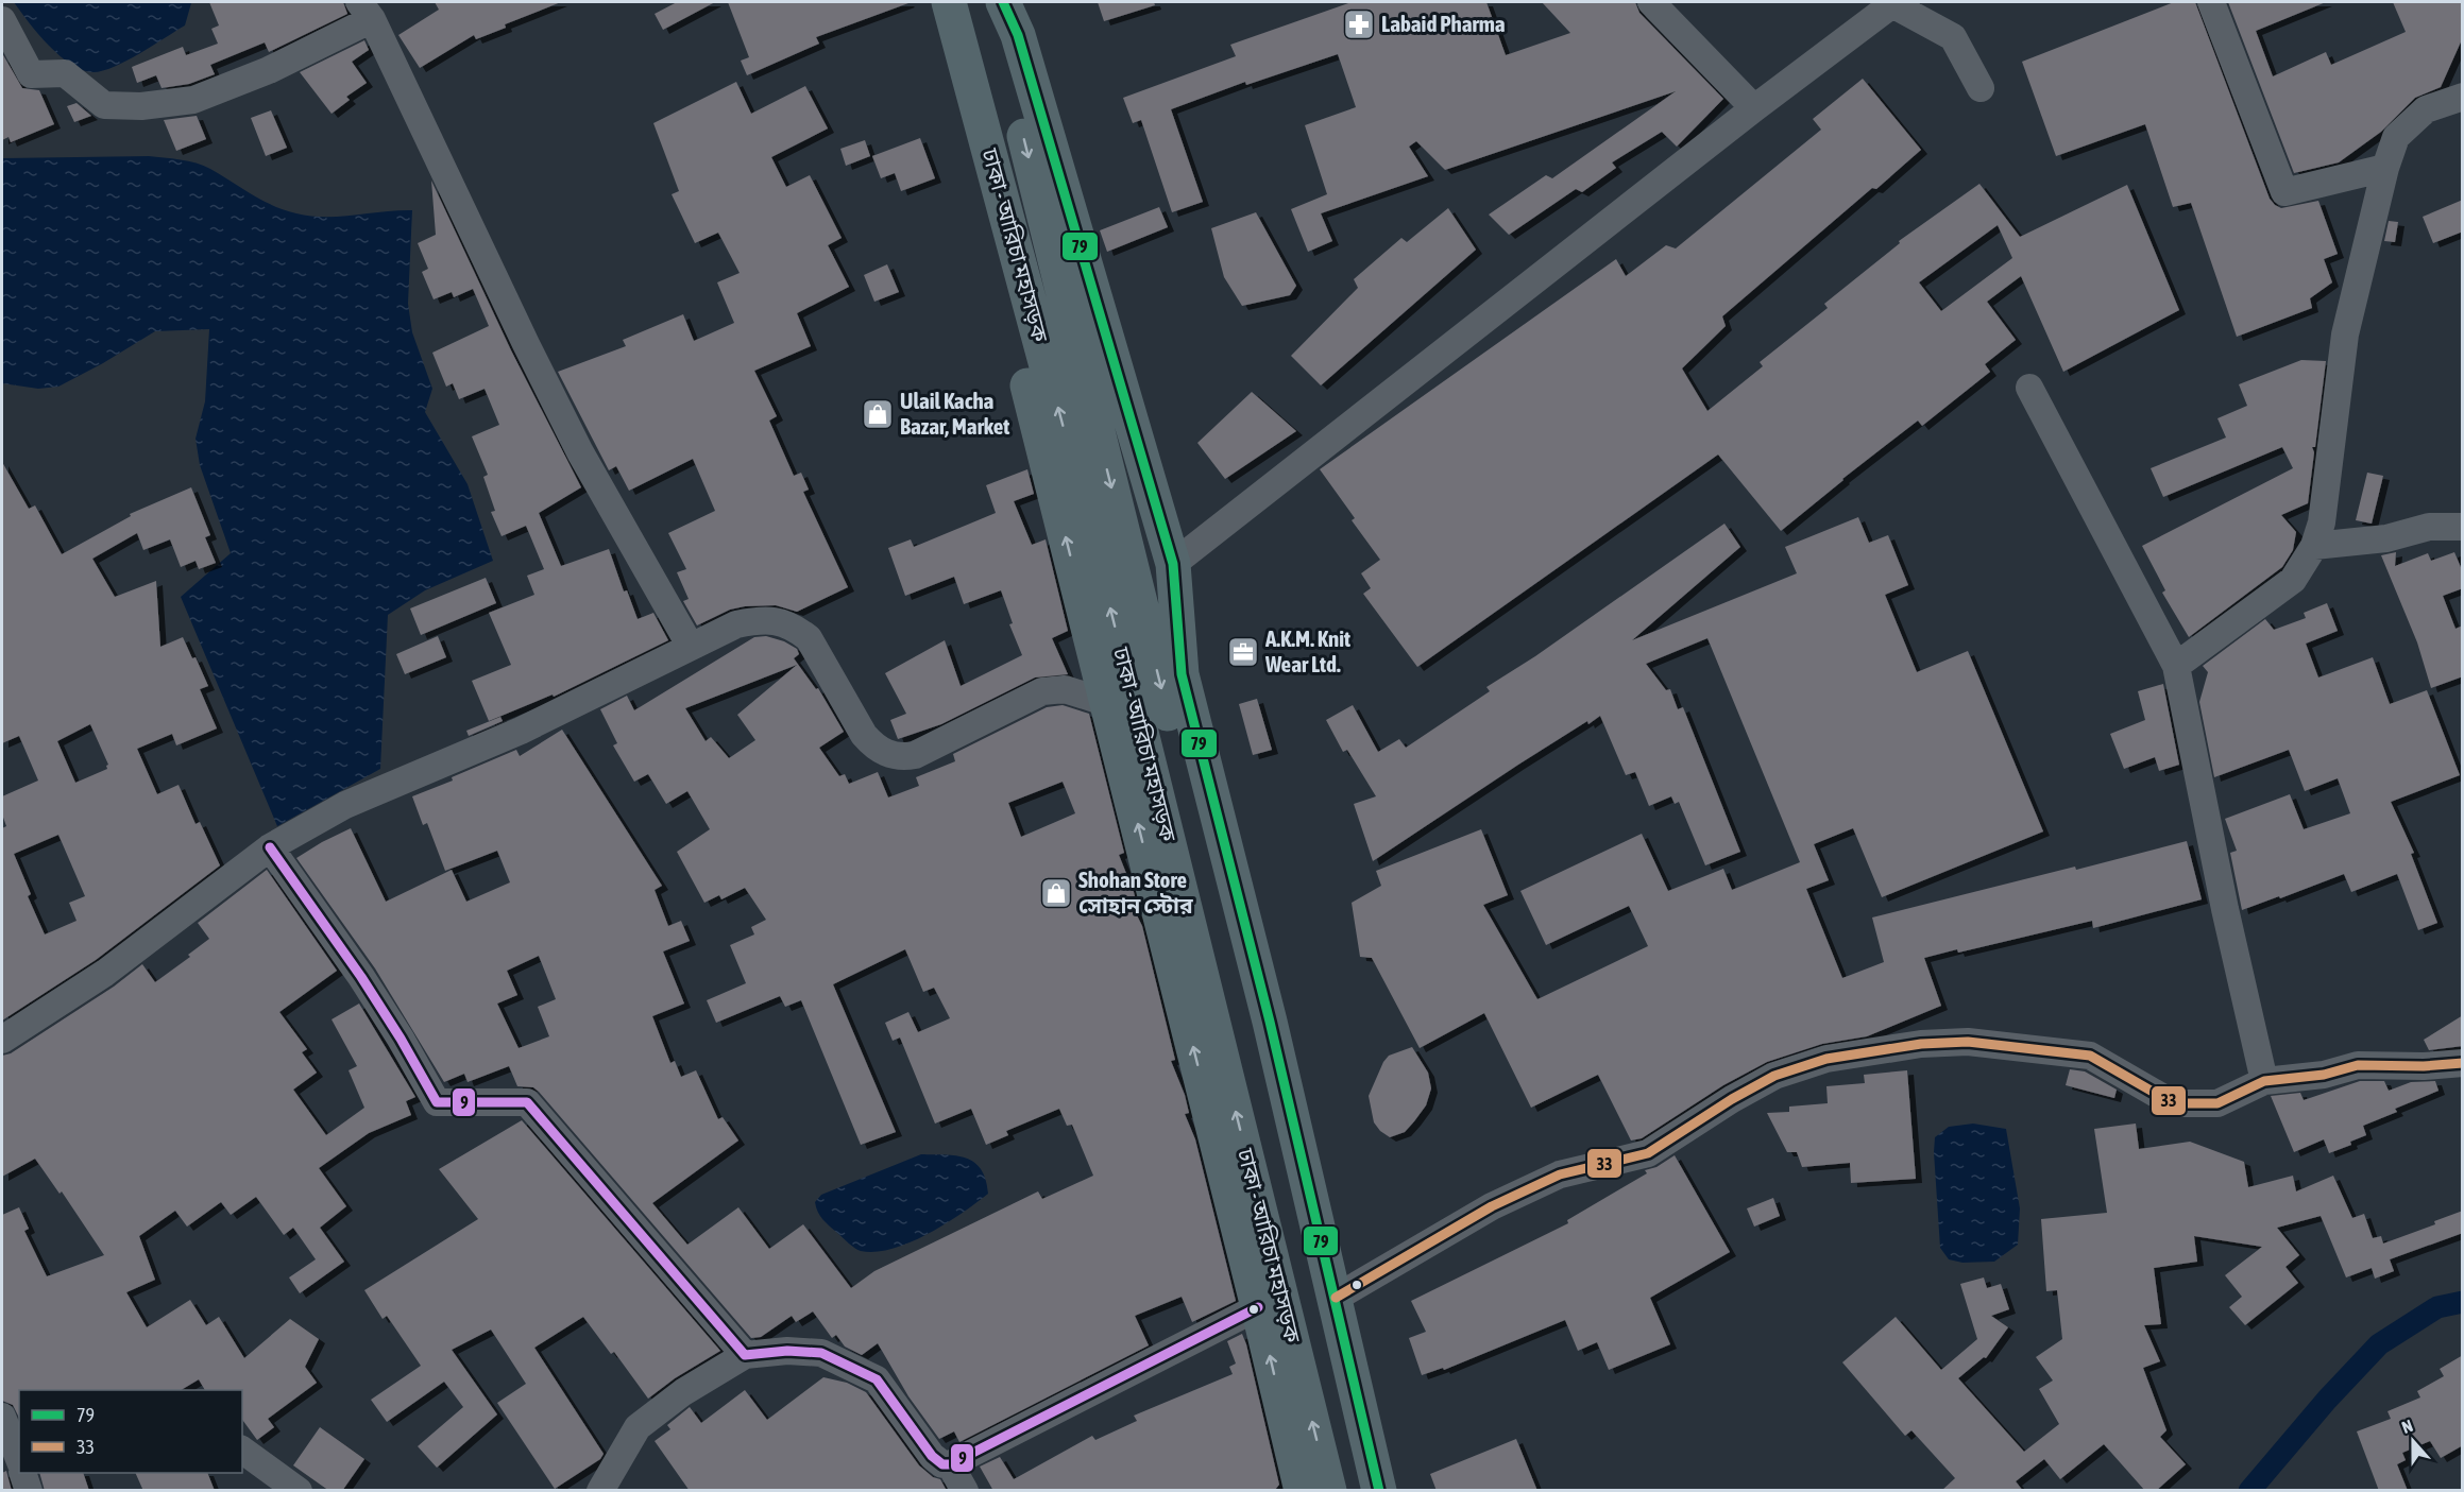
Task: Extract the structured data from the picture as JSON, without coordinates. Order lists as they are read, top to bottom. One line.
{"streets":{"highway":["ঢাকা - আরিচা মহাসড়ক"]},"places":{"pharmacy":["Labaid Pharma"],"shop":["Ulail Kacha Bazar, Market","Shohan Store সোহান স্টোর"],"office":["A.K.M. Knit Wear Ltd."]},"lines":["transit line 79","transit line 9","transit line 33"],"legend":["79","33"],"north":"top"}
